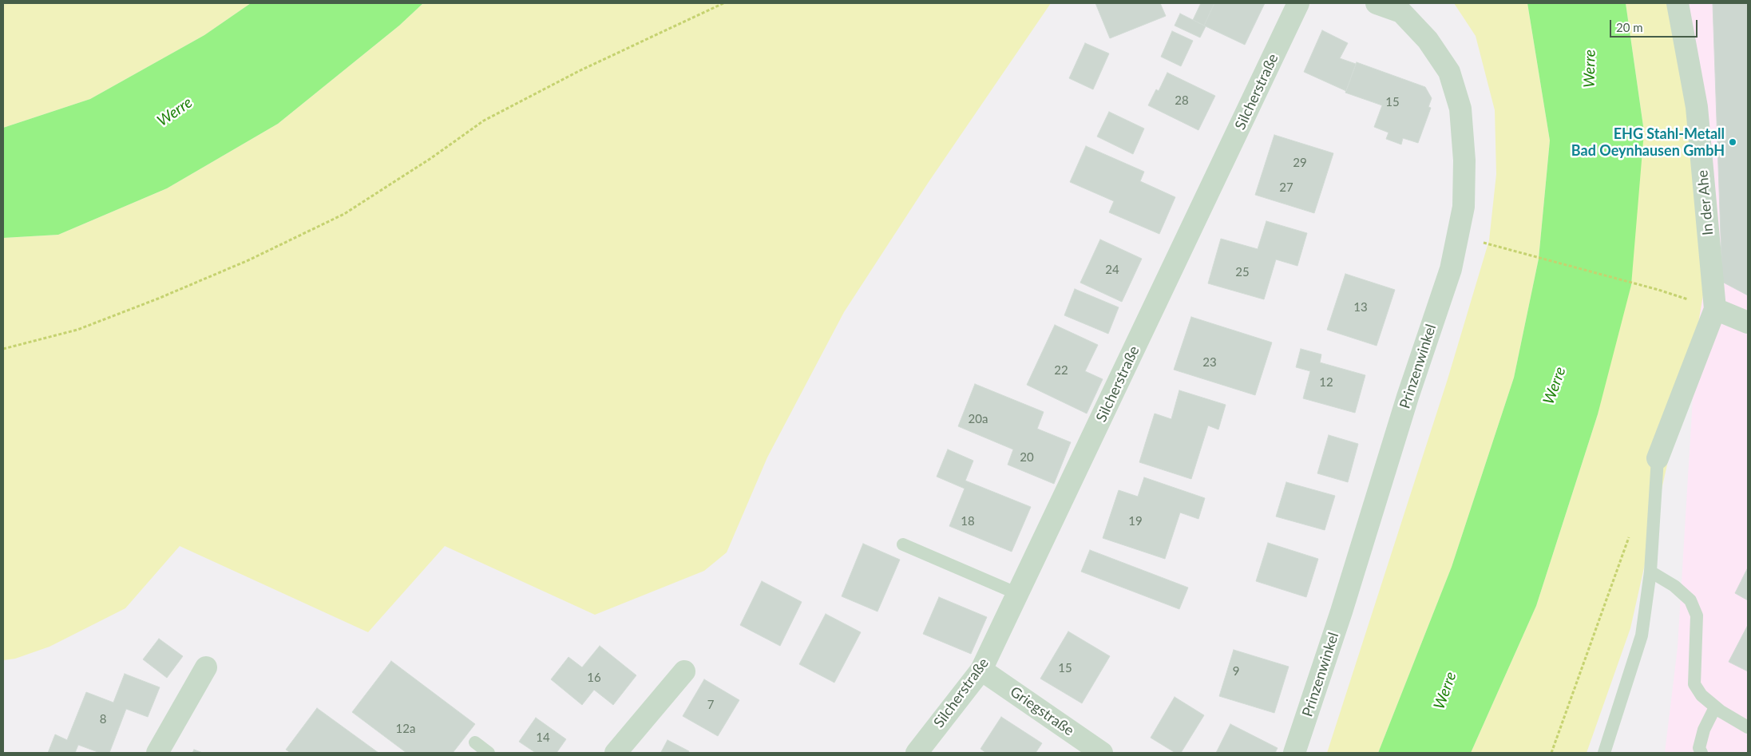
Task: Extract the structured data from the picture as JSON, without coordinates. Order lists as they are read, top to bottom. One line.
{"streets":{"street":["Silcherstraße","In der Ahe","Prinzenwinkel","Griegstraße"]},"crossings":[["Silcherstraße","Griegstraße"]],"water":["Werre"],"places":["EHG Stahl-Metall Bad Oeynhausen GmbH"],"house_numbers":["28","15","29","27","24","25","13","23","22","12","20a","20","18","19","15","9","16","7","8","12a","14"],"scale_bar":"20 m"}
